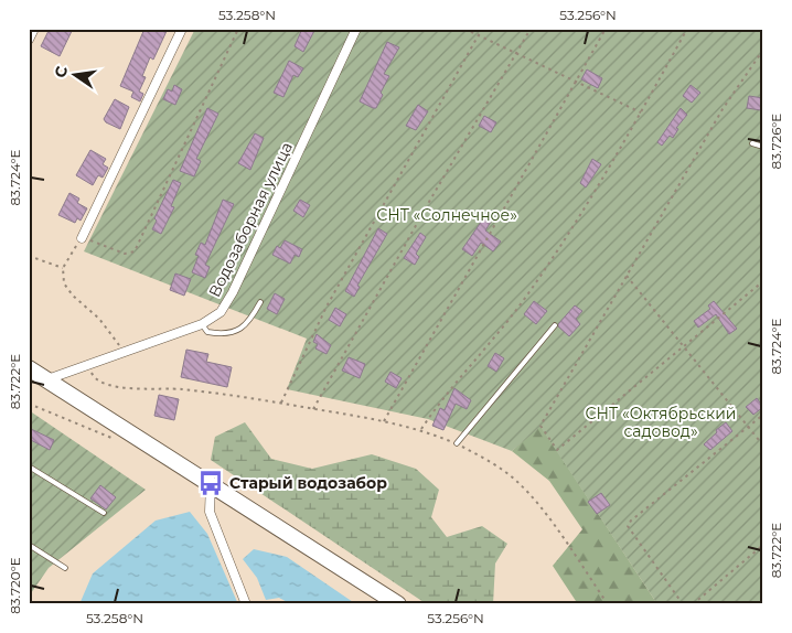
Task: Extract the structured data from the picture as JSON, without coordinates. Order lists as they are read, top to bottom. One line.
{"streets":{"street":["Водозаборная улица"]},"parks":["СНТ «Солнечное»","СНТ «Октябрьский садовод»"],"places":{"bus stop":["Старый водозабор"]},"north":"left","coordinates":["53.258°N","53.256°N","83.726°E","83.724°E","83.722°E","83.720°E"]}
